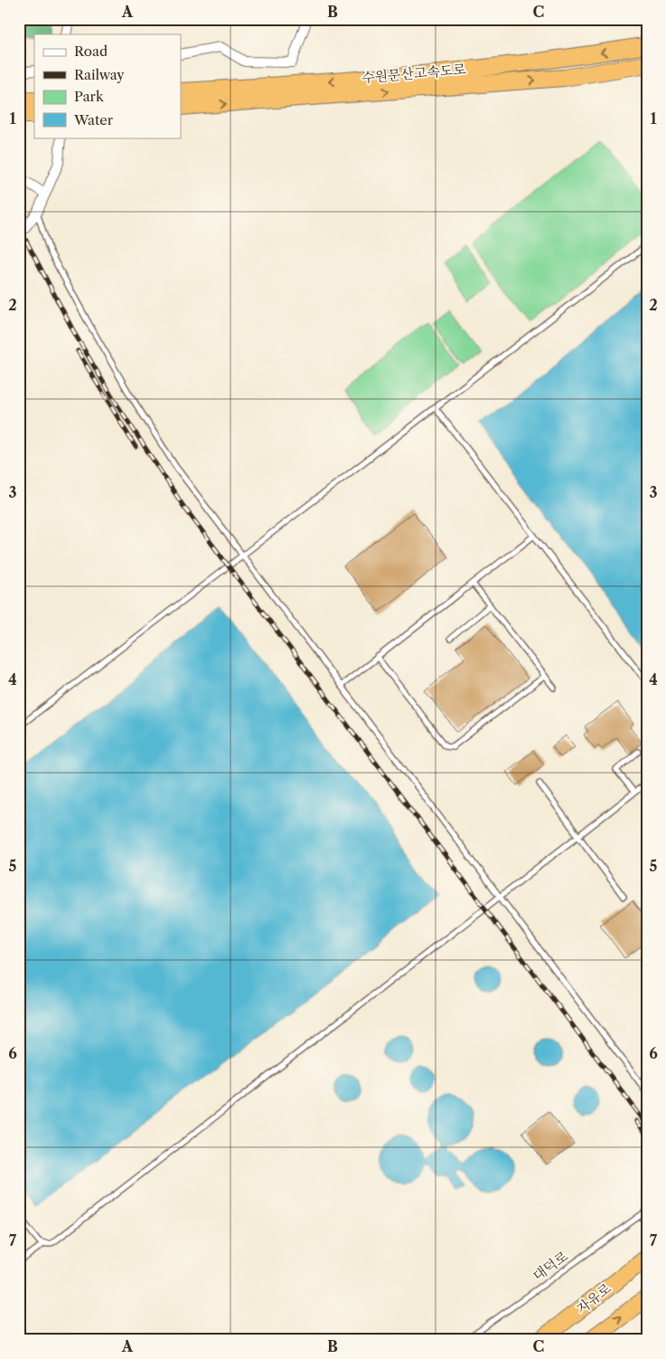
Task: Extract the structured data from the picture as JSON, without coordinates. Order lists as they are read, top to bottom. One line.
{"streets":{"highway":["수원문산고속도로","자유로"],"lane":["대덕로"]},"legend":["Road","Railway","Park","Water"],"grid":{"columns":["A","B","C"],"rows":["1","2","3","4","5","6","7"]}}
